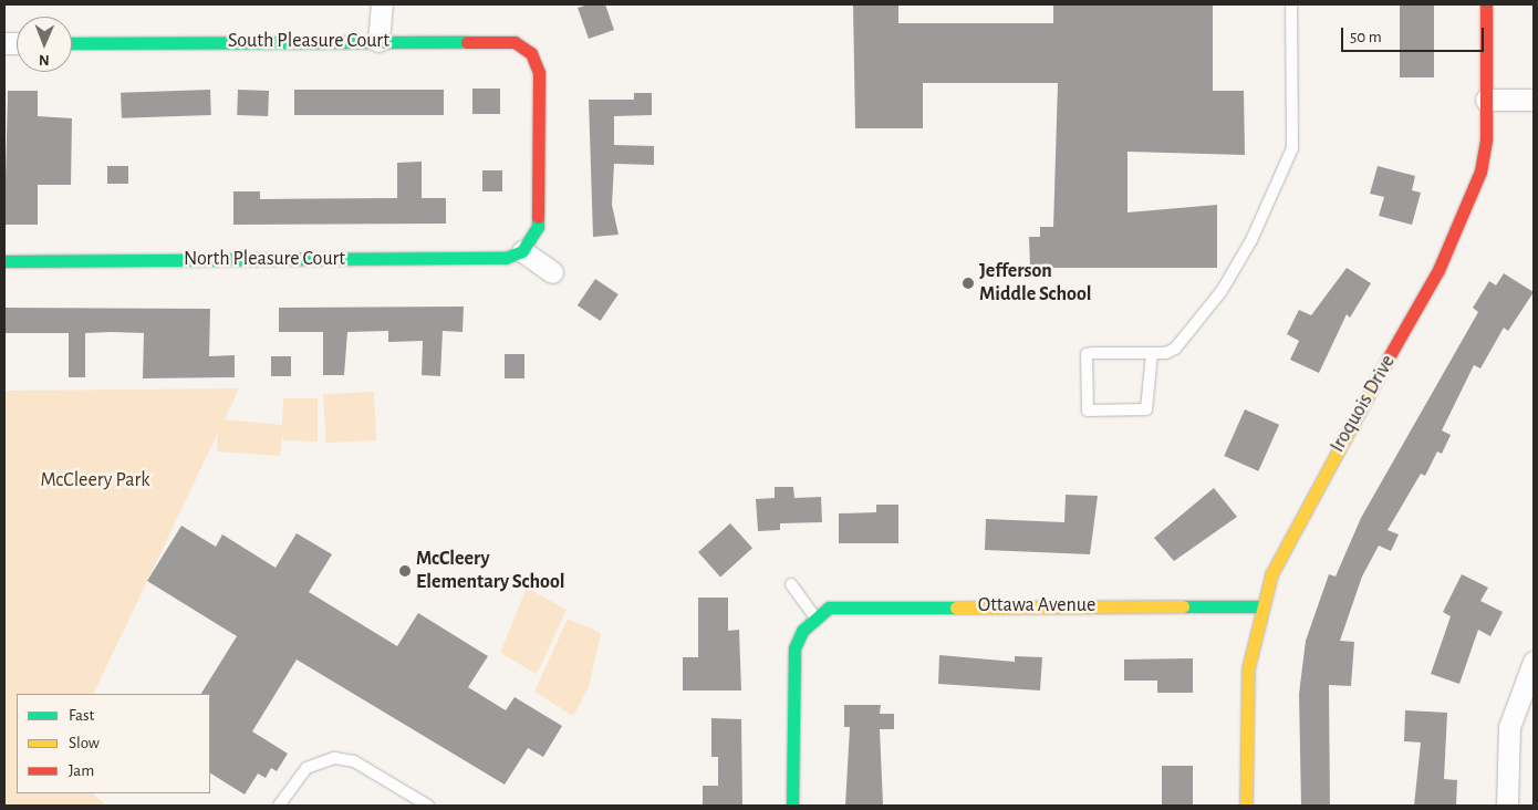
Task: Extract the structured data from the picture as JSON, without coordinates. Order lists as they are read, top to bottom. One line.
{"streets":{"street":["South Pleasure Court","North Pleasure Court","Iroquois Drive","Ottawa Avenue"]},"crossings":[["South Pleasure Court","North Pleasure Court"],["Iroquois Drive","Ottawa Avenue"]],"parks":["McCleery Park"],"places":["Jefferson Middle School","McCleery Elementary School"],"legend":["Fast","Slow","Jam"],"scale_bar":"50 m","north":"bottom"}
